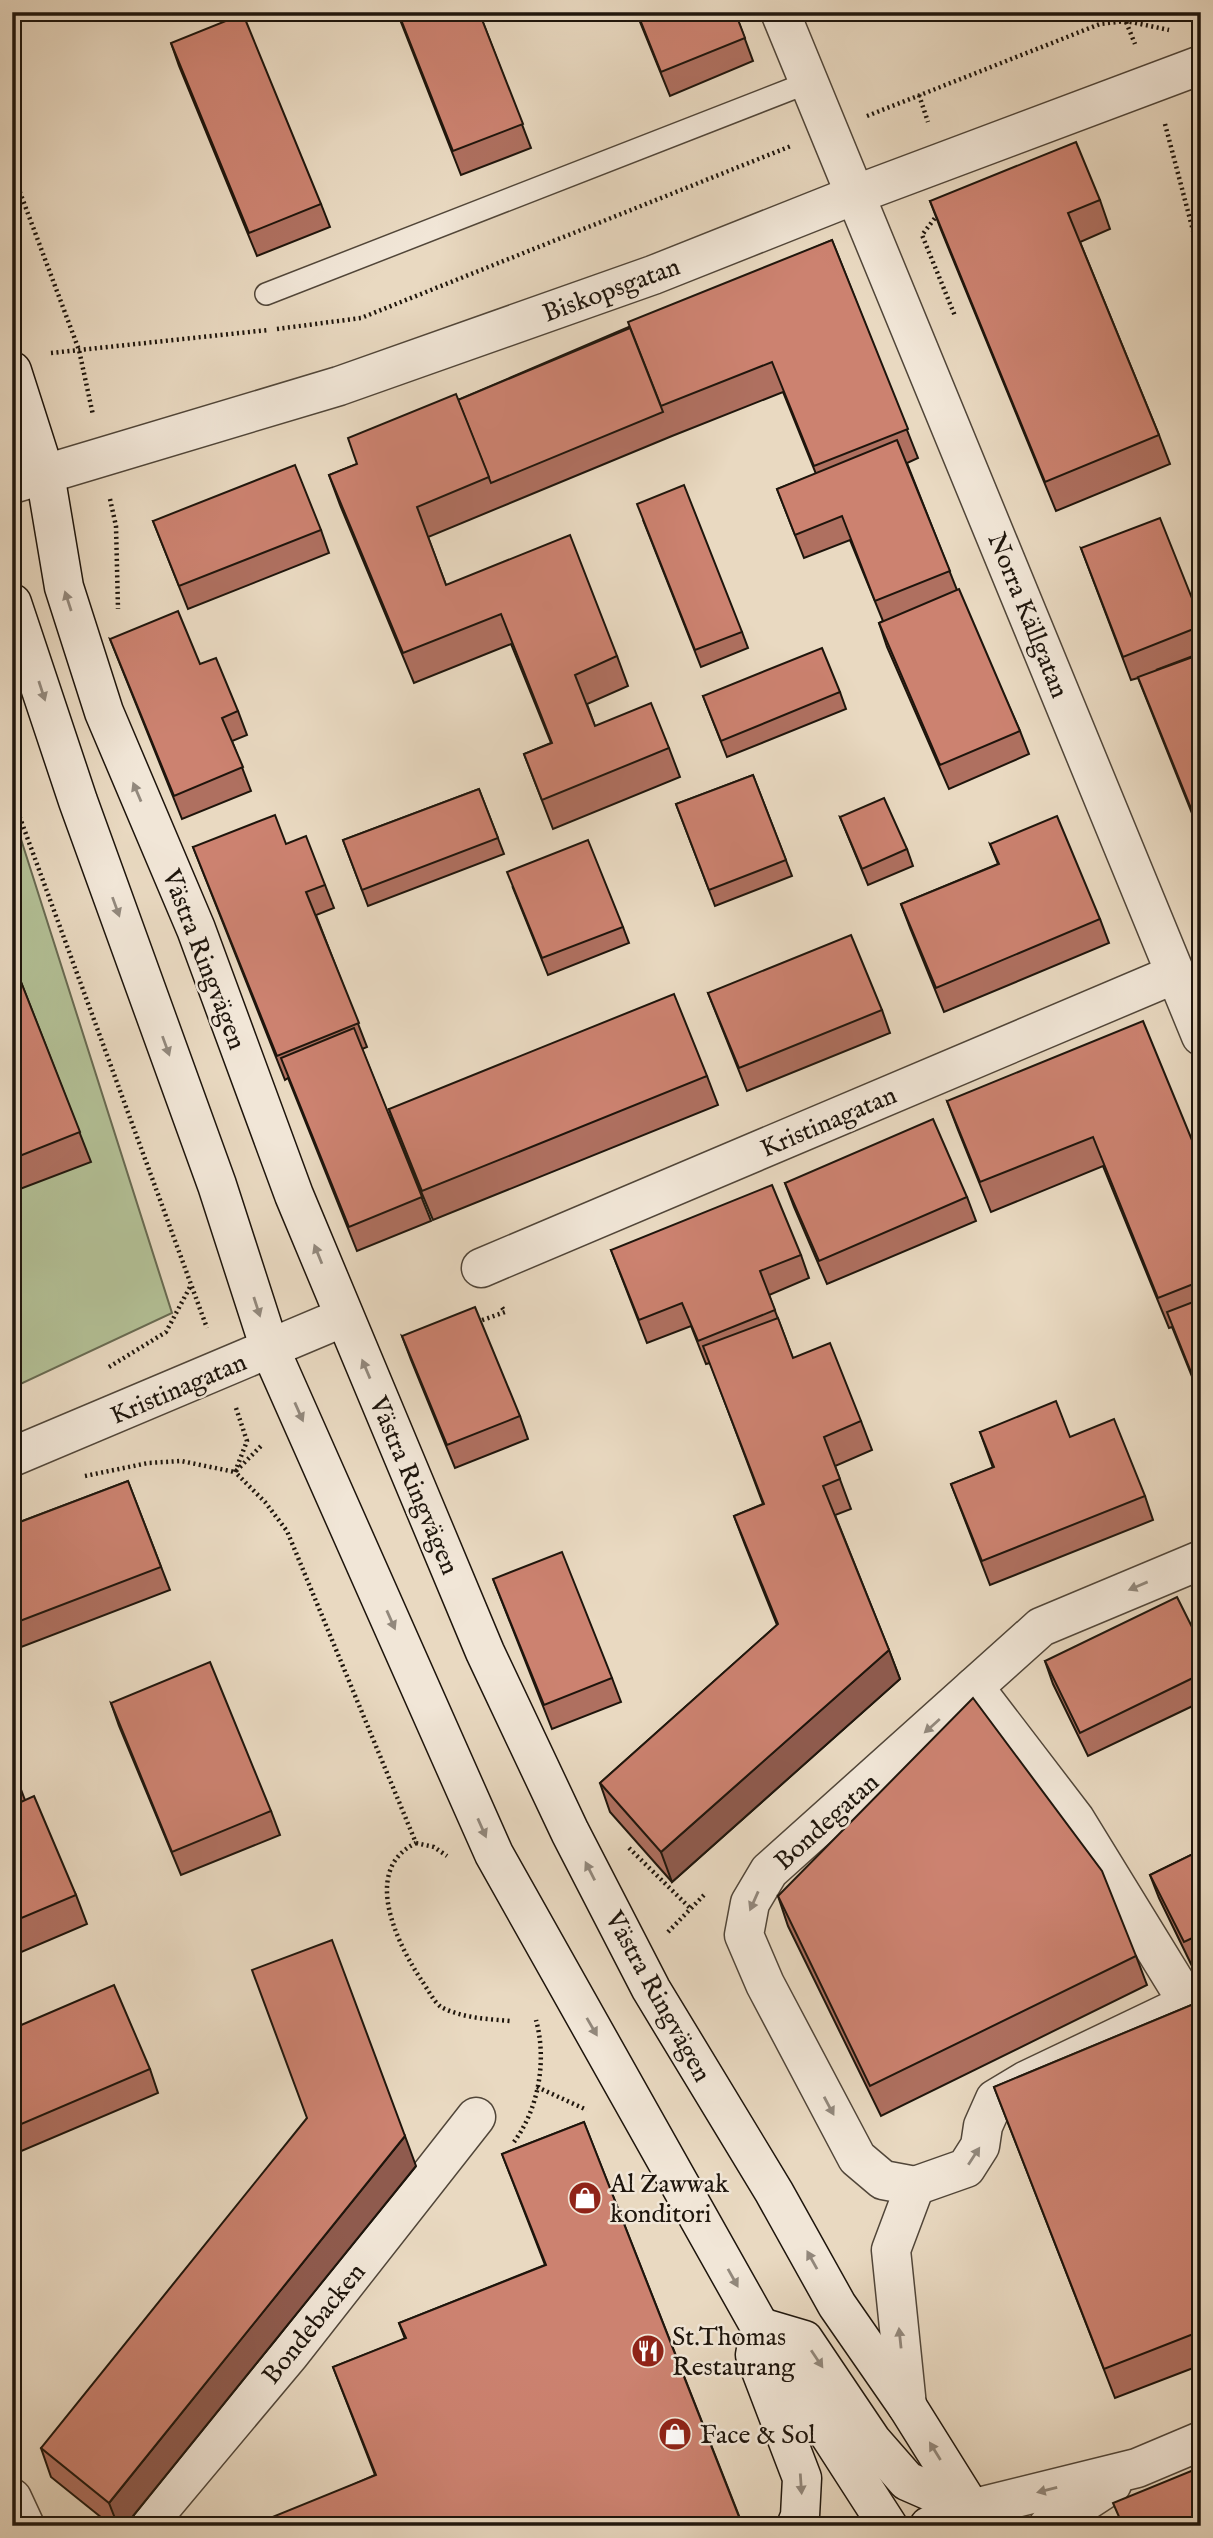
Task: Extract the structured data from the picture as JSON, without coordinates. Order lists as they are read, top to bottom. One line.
{"streets":{"street":["Biskopsgatan","Norra Källgatan","Västra Ringvägen","Kristinagatan","Bondegatan","Bondebacken"]},"crossings":[["Biskopsgatan","Norra Källgatan"],["Biskopsgatan","Västra Ringvägen"],["Norra Källgatan","Kristinagatan"],["Västra Ringvägen","Kristinagatan"]],"places":{"shop":["Al Zawwak konditori","Face & Sol"],"restaurant":["St.Thomas Restaurang"]}}
